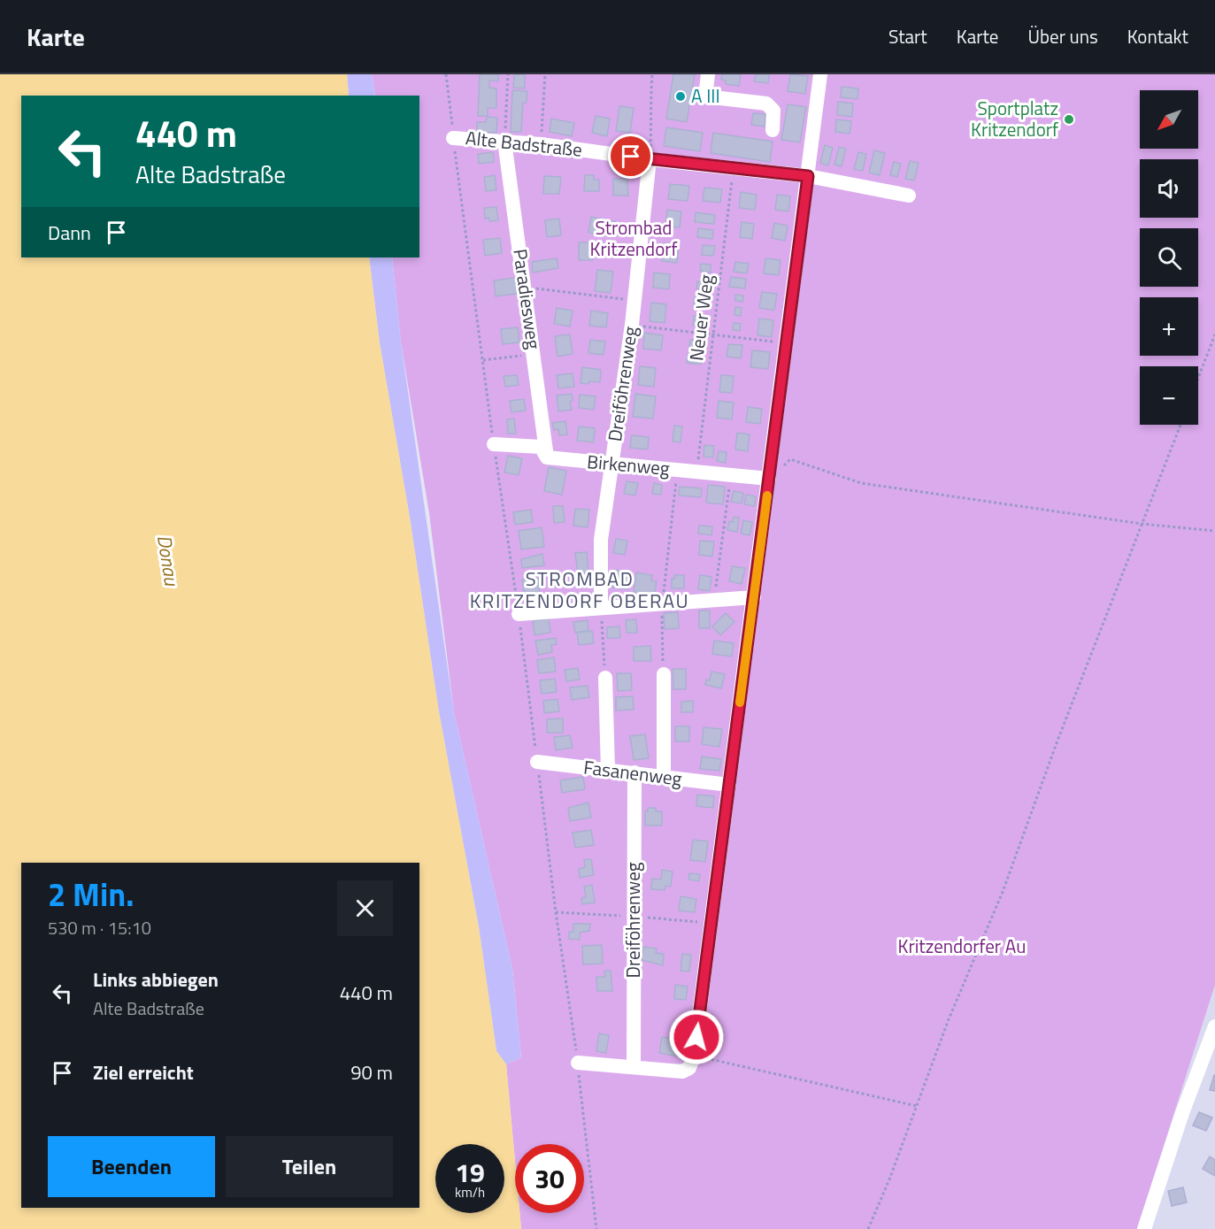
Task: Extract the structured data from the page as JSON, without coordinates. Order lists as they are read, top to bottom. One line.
{"streets":{"street":["Alte Badstraße","Paradiesweg","Dreiföhrenweg","Birkenweg","Fasanenweg"],"path":["Neuer Weg"]},"crossings":[["Alte Badstraße","Paradiesweg"],["Alte Badstraße","Neuer Weg"],["Alte Badstraße","Dreiföhrenweg"],["Paradiesweg","Birkenweg"],["Neuer Weg","Birkenweg"],["Dreiföhrenweg","Birkenweg"],["Dreiföhrenweg","Fasanenweg"]],"districts":["STROMBAD KRITZENDORF OBERAU"],"water":["Donau"],"parks":["Strombad Kritzendorf","Kritzendorfer Au"],"places":["A III","Sportplatz Kritzendorf"],"north":"bottom left","page":{"header":"Karte","nav":["Start","Karte","Über uns","Kontakt"],"map_buttons":["+","−"],"turn":["440 m","Alte Badstraße"],"then":"Dann","heading":["2 Min.","530 m · 15:10"],"list":[{"name":"Links abbiegen","note":"Alte Badstraße","value":"440 m"},{"name":"Ziel erreicht","value":"90 m"}],"buttons":["Beenden","Teilen"],"speed":"19 km/h","limit":"30"}}
